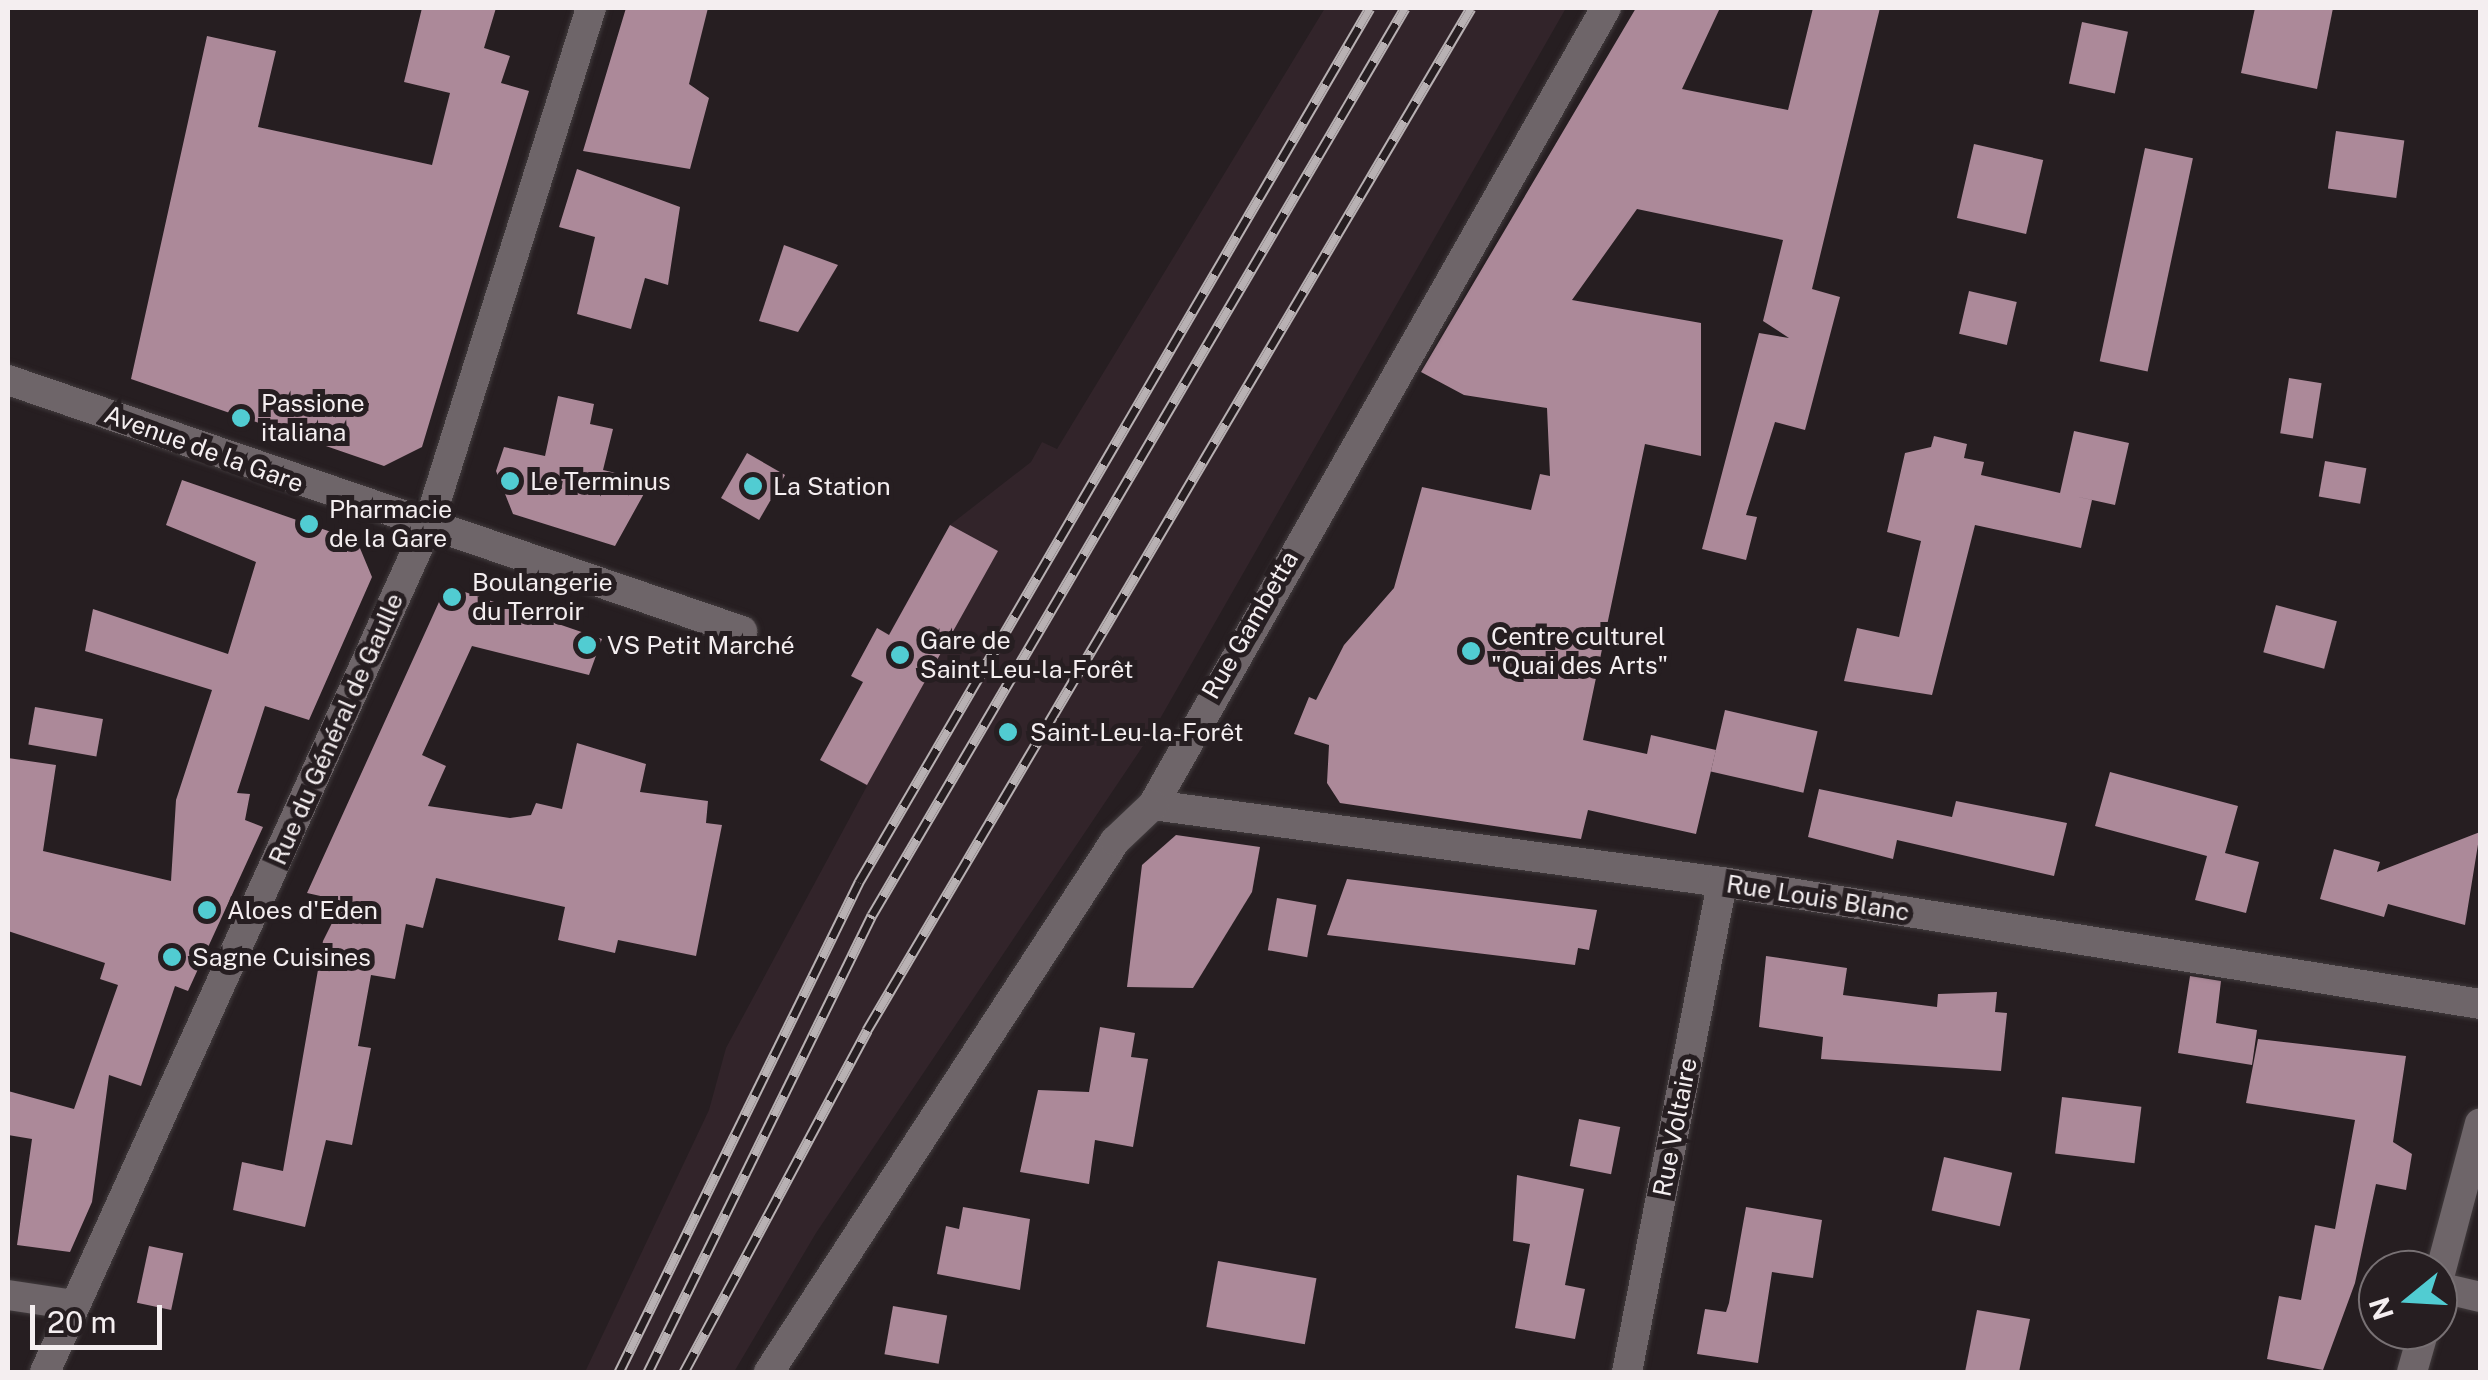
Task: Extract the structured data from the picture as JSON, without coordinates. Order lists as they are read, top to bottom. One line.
{"streets":{"street":["Avenue de la Gare","Rue Gambetta","Rue du Général de Gaulle","Rue Louis Blanc","Rue Voltaire"]},"crossings":[["Avenue de la Gare","Rue du Général de Gaulle"],["Rue Gambetta","Rue Louis Blanc"],["Rue Louis Blanc","Rue Voltaire"]],"places":["Passione italiana","Le Terminus","La Station","Pharmacie de la Gare","Boulangerie du Terroir","VS Petit Marché","Centre culturel \"Quai des Arts\"","Gare de Saint-Leu-la-Forêt","Saint-Leu-la-Forêt","Aloes d'Eden","Sagne Cuisines"],"scale_bar":"20 m","north":"left"}
